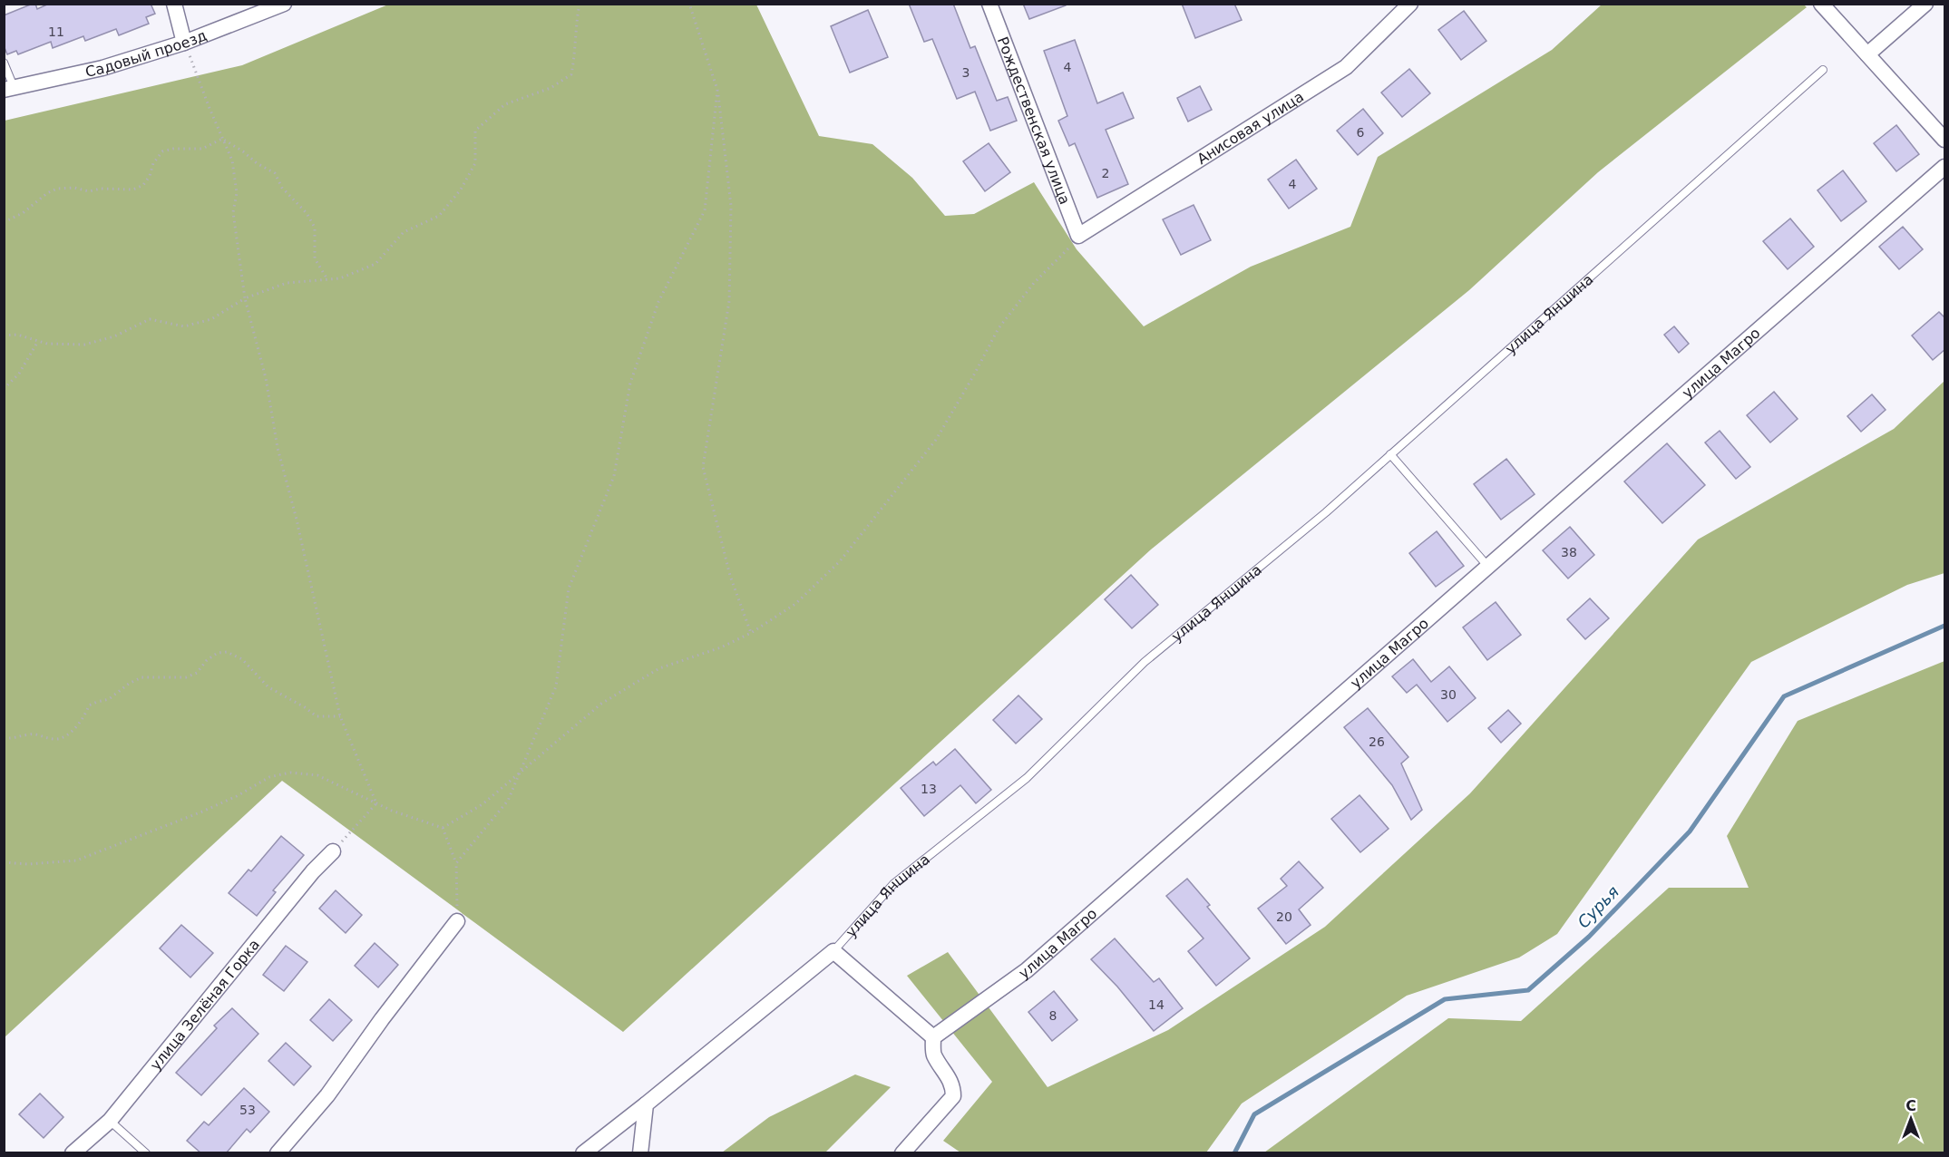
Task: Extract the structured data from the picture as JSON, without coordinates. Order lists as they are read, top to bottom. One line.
{"streets":{"street":["Садовый проезд","Рождественская улица","Анисовая улица","улица Яншина","улица Магро","улица Зелёная Горка"]},"crossings":[["Рождественская улица","Анисовая улица"]],"water":["Сурья"],"house_numbers":["11","4","3","6","2","4","38","30","26","13","20","14","8","53"],"north":"top"}
